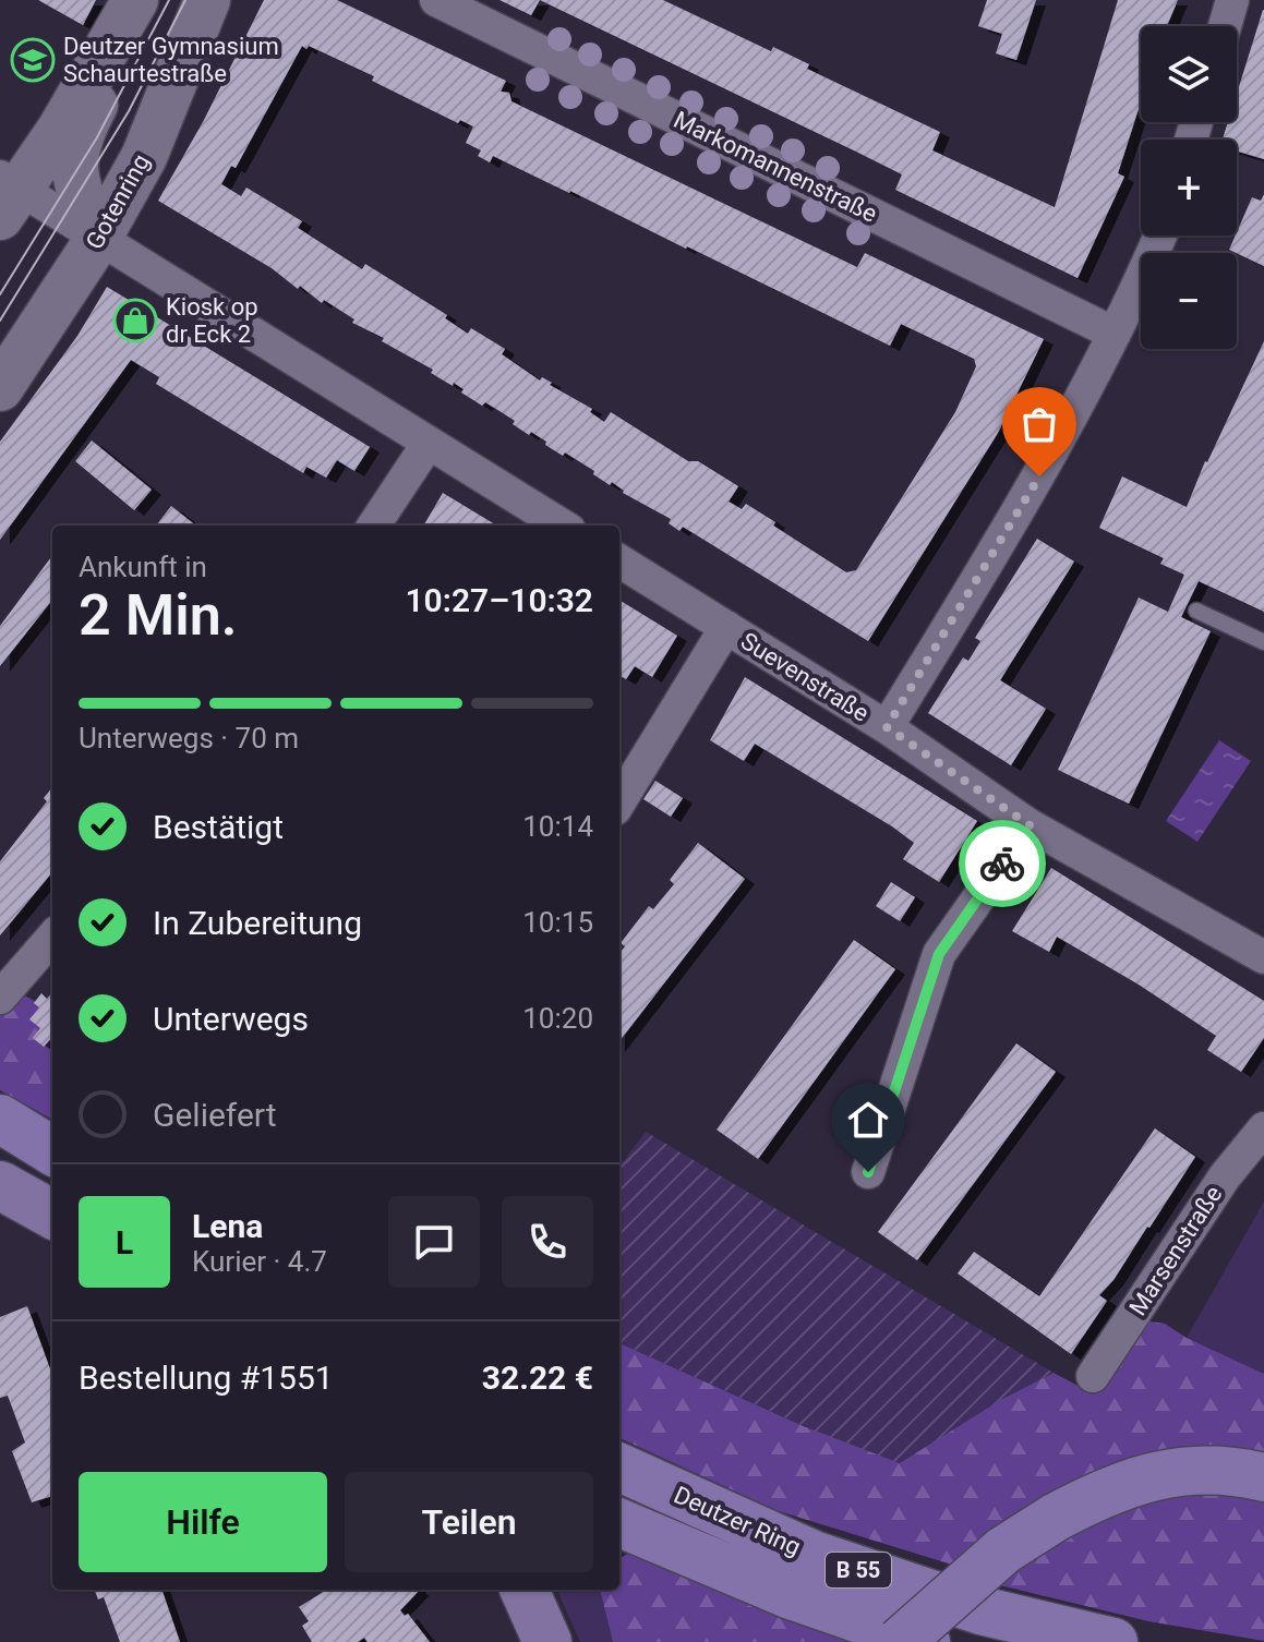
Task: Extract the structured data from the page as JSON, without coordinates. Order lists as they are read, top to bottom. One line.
{"streets":{"highway":["Deutzer Ring","B 55"],"main road":["Gotenring"],"street":["Markomannenstraße","Suevenstraße","Marsenstraße"]},"places":{"school or university":["Deutzer Gymnasium Schaurtestraße"],"shop":["Kiosk op dr Eck 2"]},"page":{"map_buttons":["+","−"],"heading":["2 Min.","Ankunft in","10:27–10:32"],"panel":["Lena","Kurier · 4.7","Bestellung #1551","32.22 €"],"bar":"Unterwegs · 70 m","list":[["Bestätigt","10:14"],["In Zubereitung","10:15"],["Unterwegs","10:20"],"Geliefert"],"round":"L","buttons":["Hilfe","Teilen"]}}
